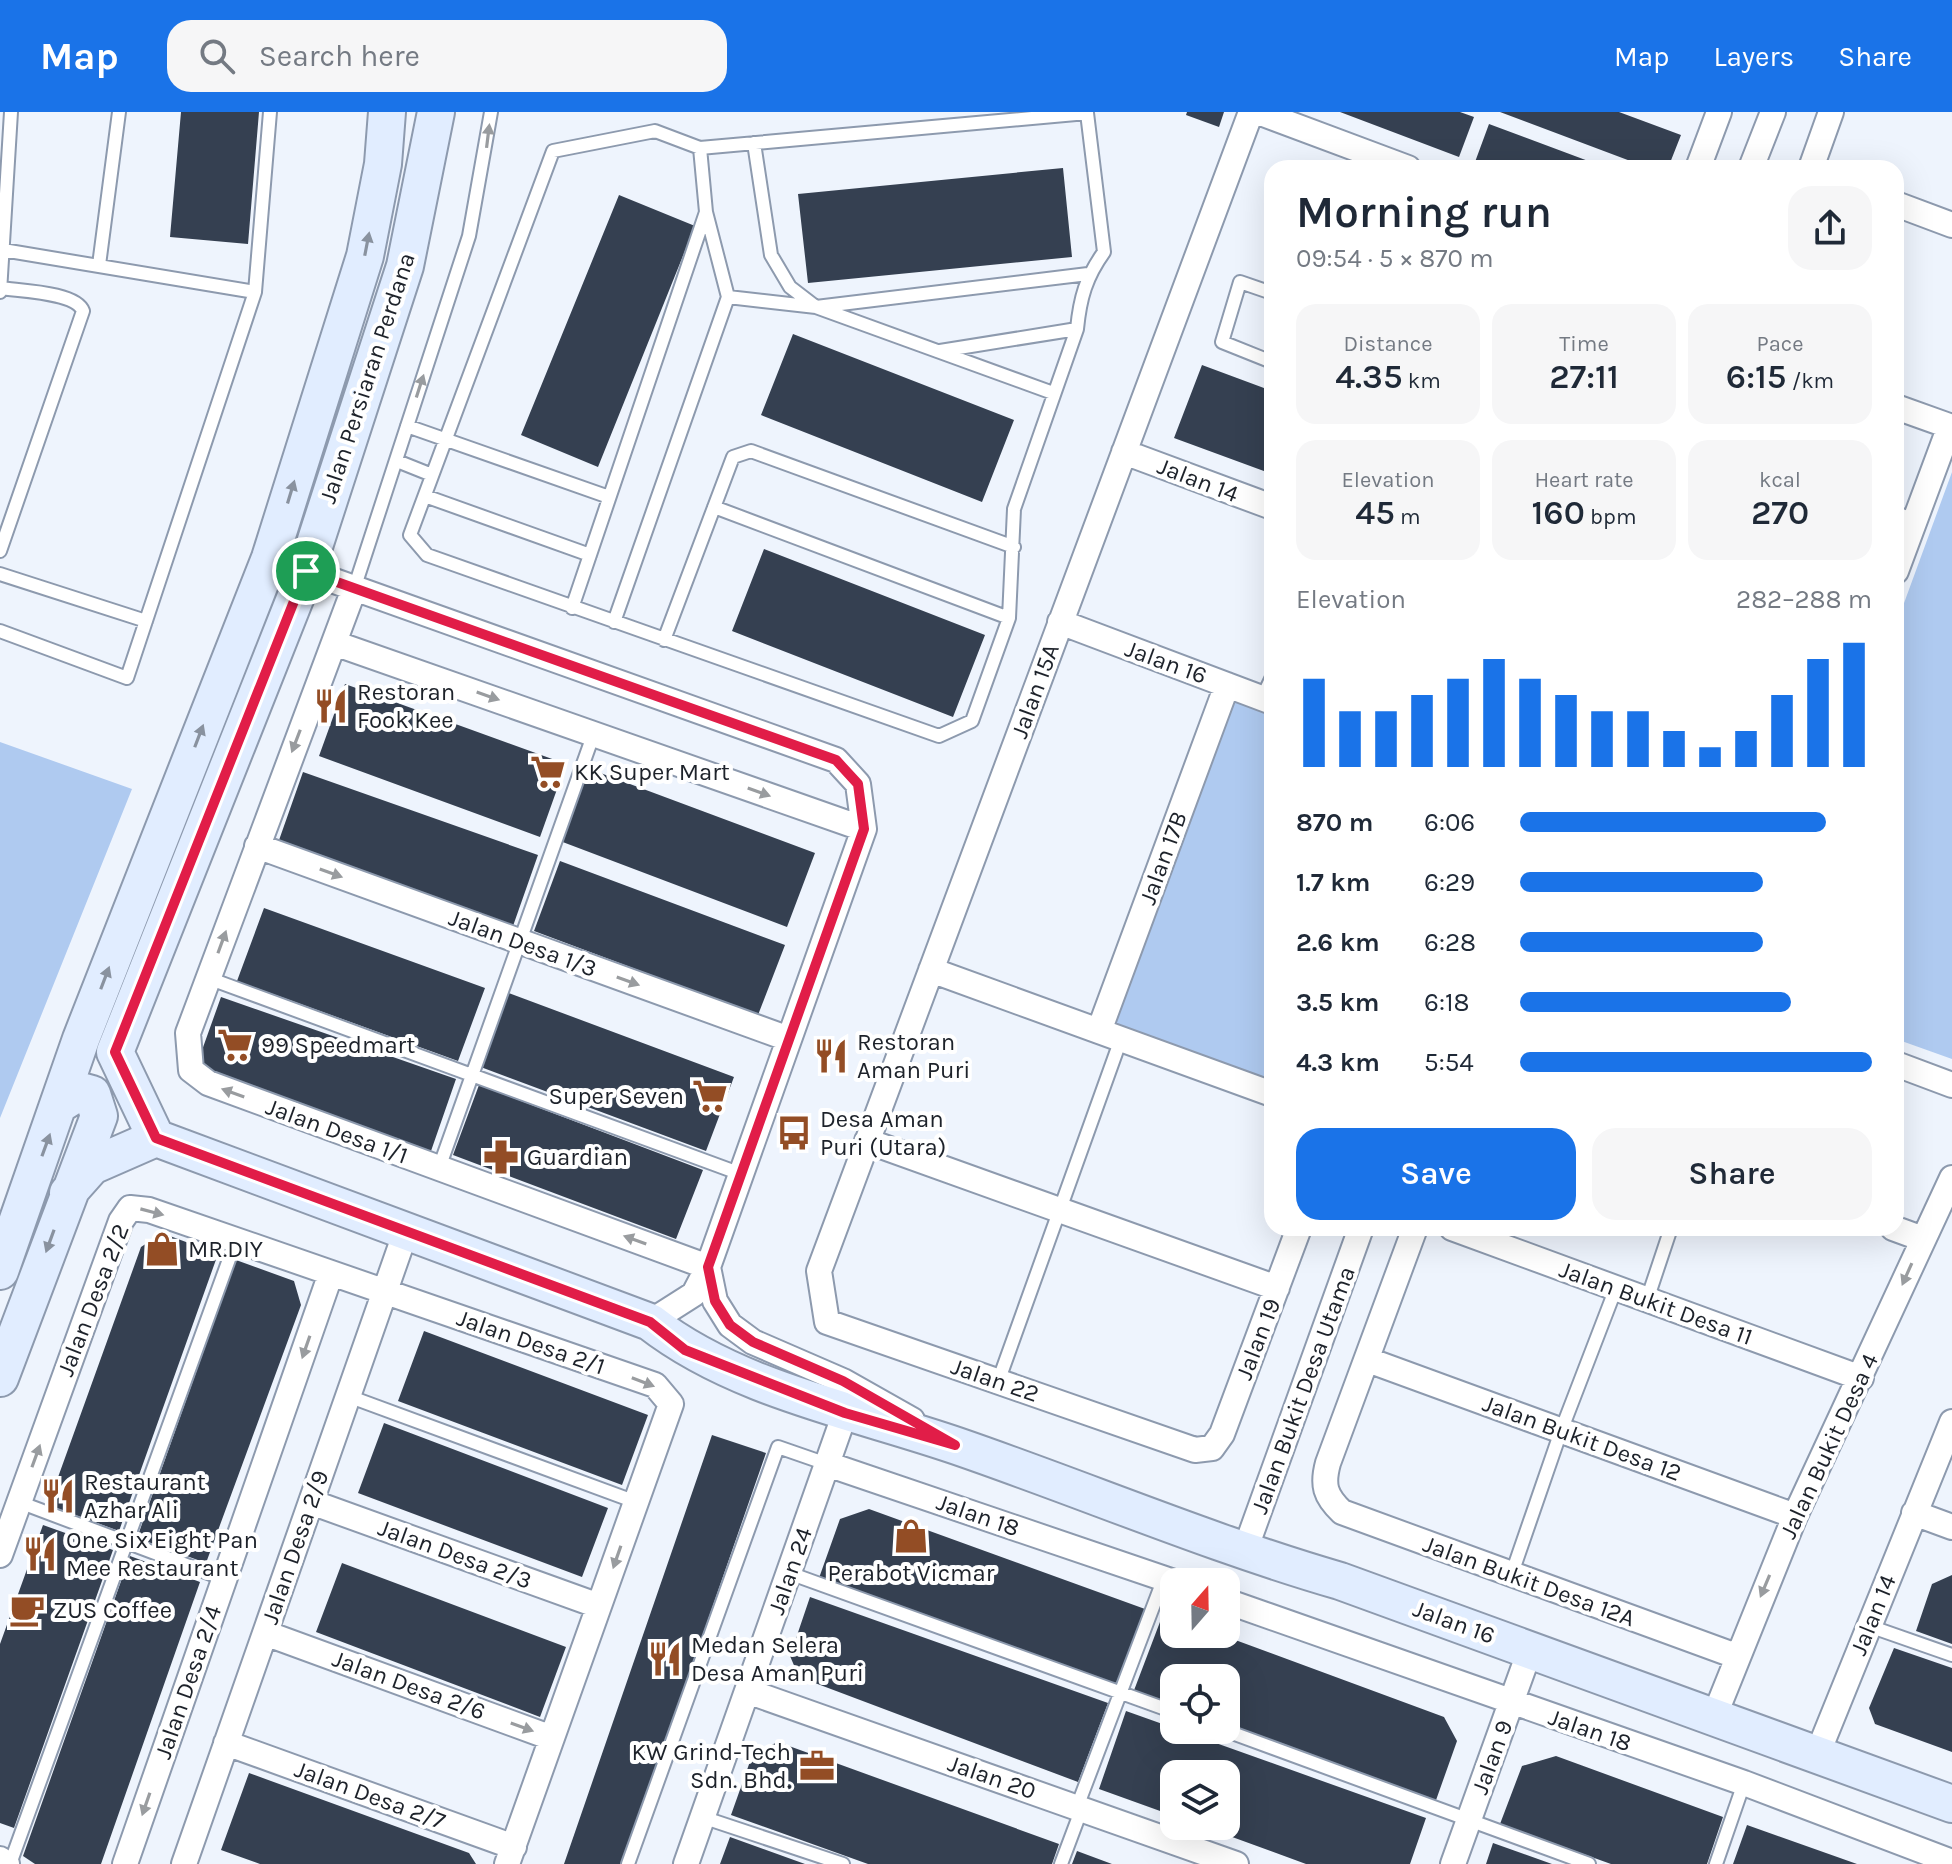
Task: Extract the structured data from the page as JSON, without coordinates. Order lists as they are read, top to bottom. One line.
{"streets":{"street":["Jalan Persiaran Perdana","Jalan 14","Jalan 16","Jalan 15A","Jalan 17B","Jalan Desa 1/3","Jalan Desa 1/1","Jalan Desa 2/2","Jalan Bukit Desa 11","Jalan 19","Jalan Desa 2/1","Jalan 22","Jalan Bukit Desa Utama","Jalan Bukit Desa 12","Jalan Bukit Desa 4","Jalan 18","Jalan Desa 2/9","Jalan Desa 2/3","Jalan 24","Jalan Bukit Desa 12A","Jalan Desa 2/4","Jalan Desa 2/6","Jalan 9","Jalan 20","Jalan Desa 2/7"]},"crossings":[["Jalan 14","Jalan 16"],["Jalan 14","Jalan 15A"],["Jalan 16","Jalan 15A"],["Jalan 16","Jalan 17B"],["Jalan 16","Jalan Desa 1/1"],["Jalan 16","Jalan Bukit Desa Utama"],["Jalan 16","Jalan Bukit Desa 4"],["Jalan 16","Jalan Desa 2/9"],["Jalan 16","Jalan 24"],["Jalan 16","Jalan 9"],["Jalan 15A","Jalan 22"],["Jalan Desa 1/3","Jalan Desa 1/1"],["Jalan Desa 2/2","Jalan Desa 2/1"],["Jalan Desa 2/2","Jalan Desa 2/9"],["Jalan Desa 2/2","Jalan Desa 2/4"],["Jalan Bukit Desa 11","Jalan Bukit Desa 4"],["Jalan 19","Jalan 22"],["Jalan Desa 2/1","Jalan Desa 2/9"],["Jalan Bukit Desa Utama","Jalan Bukit Desa 12"],["Jalan Bukit Desa Utama","Jalan Bukit Desa 12A"],["Jalan Bukit Desa 12","Jalan Bukit Desa 4"],["Jalan Bukit Desa 4","Jalan Bukit Desa 12A"],["Jalan 18","Jalan 24"],["Jalan 18","Jalan 9"],["Jalan Desa 2/9","Jalan Desa 2/3"],["Jalan Desa 2/9","Jalan Desa 2/6"],["Jalan Desa 2/9","Jalan Desa 2/7"],["Jalan 24","Jalan 20"]],"one_way":["Jalan Desa 1/3","Jalan Bukit Desa 4","Jalan Desa 2/4","Jalan Desa 2/6"],"places":{"restaurant":["Restoran Fook Kee","Restoran Aman Puri","Restaurant Azhar Ali","One Six Eight Pan Mee Restaurant","Medan Selera Desa Aman Puri"],"supermarket":["KK Super Mart","99 Speedmart","Super Seven"],"bus stop":["Desa Aman Puri (Utara)"],"pharmacy":["Guardian"],"shop":["MR.DIY","Perabot Vicmar"],"cafe":["ZUS Coffee"],"office":["KW Grind-Tech Sdn. Bhd."]},"north":"top","page":{"header":"Map","search":"Search here","nav":["Map","Layers","Share"],"heading":["Morning run","09:54 · 5 × 870 m"],"stats":[["Distance","4.35 km"],["Time","27:11"],["Pace","6:15 /km"],["Elevation","45 m"],["Heart rate","160 bpm"],["kcal","270"]],"chart":["Elevation","282–288 m"],"list":[{"name":"870 m","note":"6:06"},{"name":"1.7 km","note":"6:29"},{"name":"2.6 km","note":"6:28"},{"name":"3.5 km","note":"6:18"},{"name":"4.3 km","note":"5:54"}],"buttons":["Save","Share"]}}
